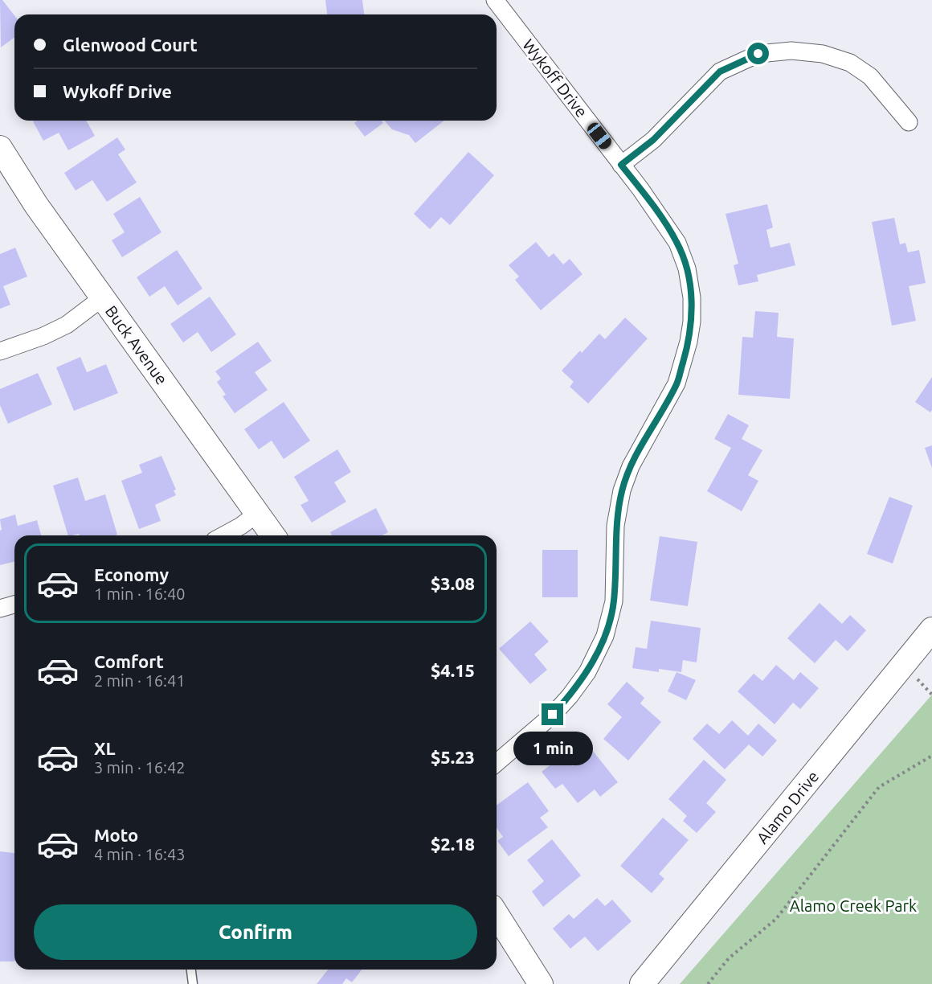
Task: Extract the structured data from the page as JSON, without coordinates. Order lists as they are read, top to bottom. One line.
{"streets":{"street":["Wykoff Drive","Buck Avenue","Alamo Drive"]},"parks":["Alamo Creek Park"],"page":{"banner":["Glenwood Court","Wykoff Drive"],"list":[{"name":"Economy","note":"1 min · 16:40","value":"$3.08"},{"name":"Comfort","note":"2 min · 16:41","value":"$4.15"},{"name":"XL","note":"3 min · 16:42","value":"$5.23"},{"name":"Moto","note":"4 min · 16:43","value":"$2.18"}],"bubble":"1 min","buttons":"Confirm"}}
